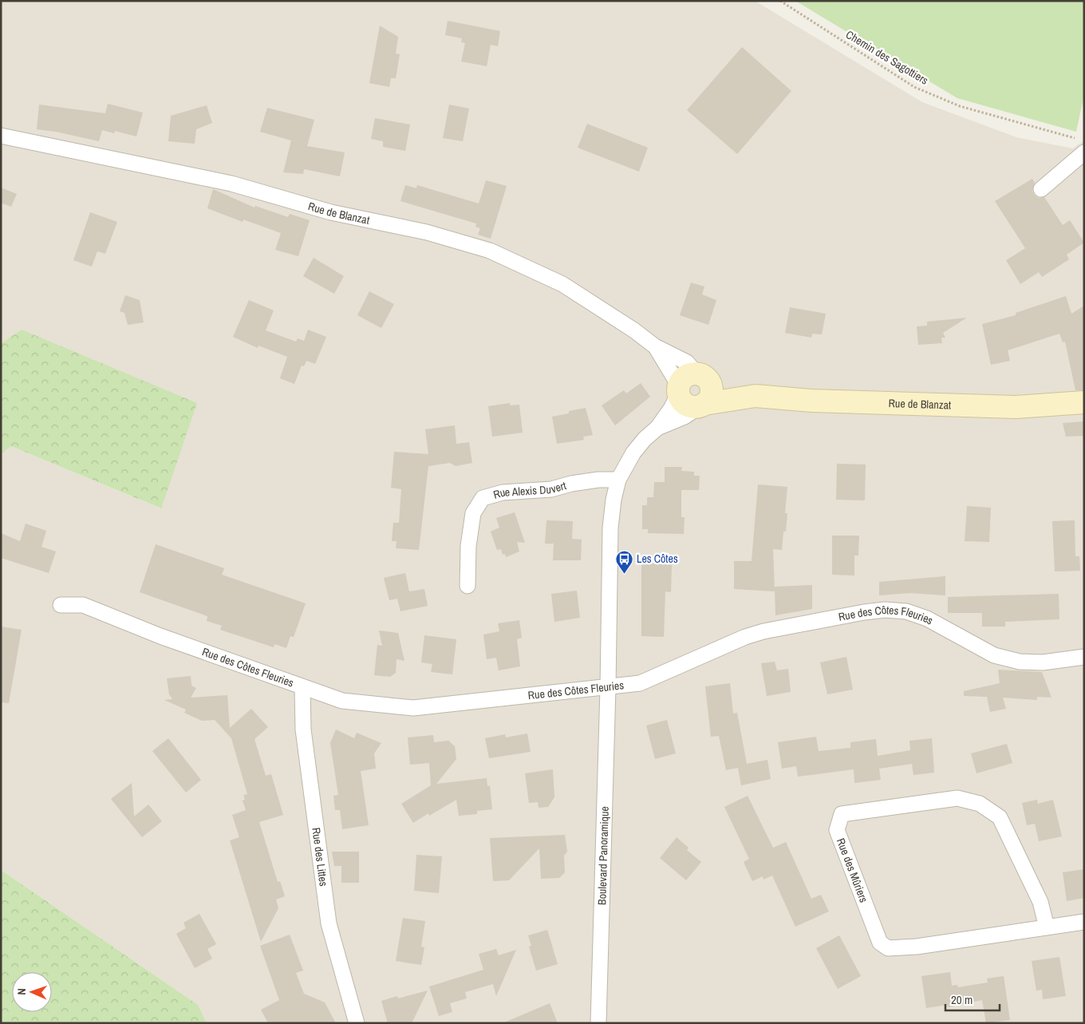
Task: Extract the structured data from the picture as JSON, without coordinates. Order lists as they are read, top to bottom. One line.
{"streets":{"street":["Rue de Blanzat","Rue Alexis Duvert","Rue des Côtes Fleuries","Boulevard Panoramique","Rue des Littes","Rue des Mûriers"],"path":["Chemin des Sagottiers"]},"crossings":[["Rue des Côtes Fleuries","Boulevard Panoramique"],["Rue des Côtes Fleuries","Rue des Littes"]],"places":{"bus stop":["Les Côtes"]},"scale_bar":"20 m","north":"left"}
